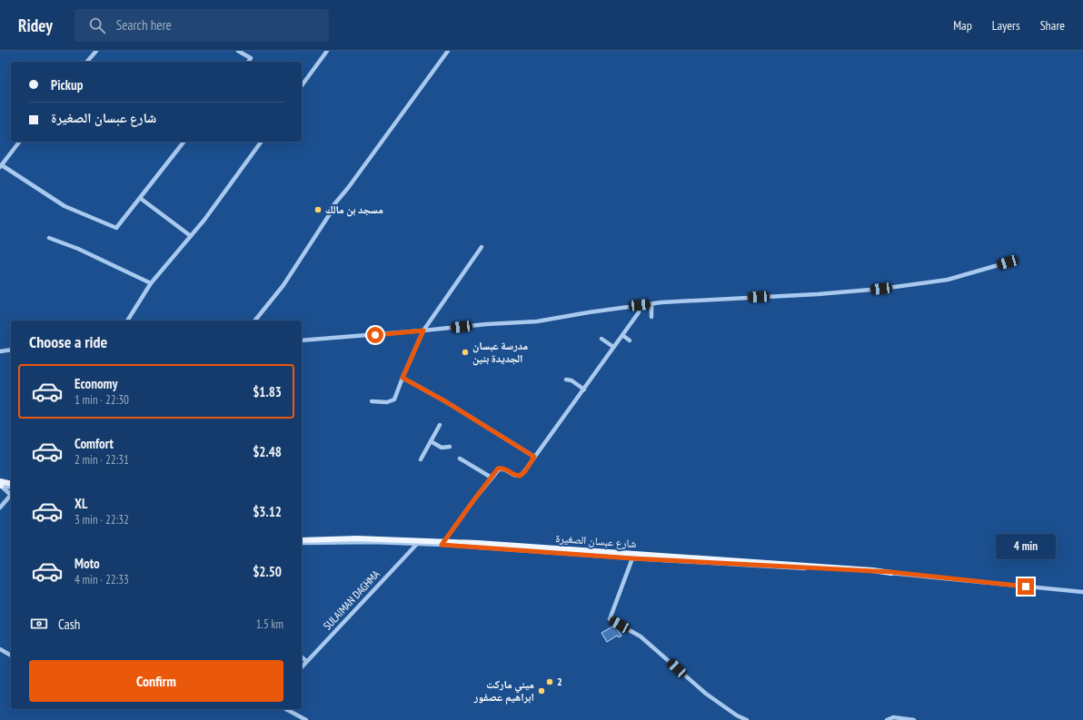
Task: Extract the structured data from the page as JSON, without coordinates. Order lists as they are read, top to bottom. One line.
{"streets":{"main road":["شارع عبسان الصغيرة"],"street":["SULAIMAN DAGHMA"]},"crossings":[["شارع عبسان الصغيرة","SULAIMAN DAGHMA"]],"places":["مسجد بن مالك","مدرسة عبسان الجديدة بنين","2","ميني ماركت ابراهيم عصفور"],"page":{"header":"Ridey","search":"Search here","nav":["Map","Layers","Share"],"banner":["Pickup","شارع عبسان الصغيرة"],"heading":"Choose a ride","list":[{"name":"Economy","note":"1 min · 22:30","value":"$1.83"},{"name":"Comfort","note":"2 min · 22:31","value":"$2.48"},{"name":"XL","note":"3 min · 22:32","value":"$3.12"},{"name":"Moto","note":"4 min · 22:33","value":"$2.50"}],"bubble":"4 min","pay":["Cash","1.5 km"],"buttons":"Confirm"}}
